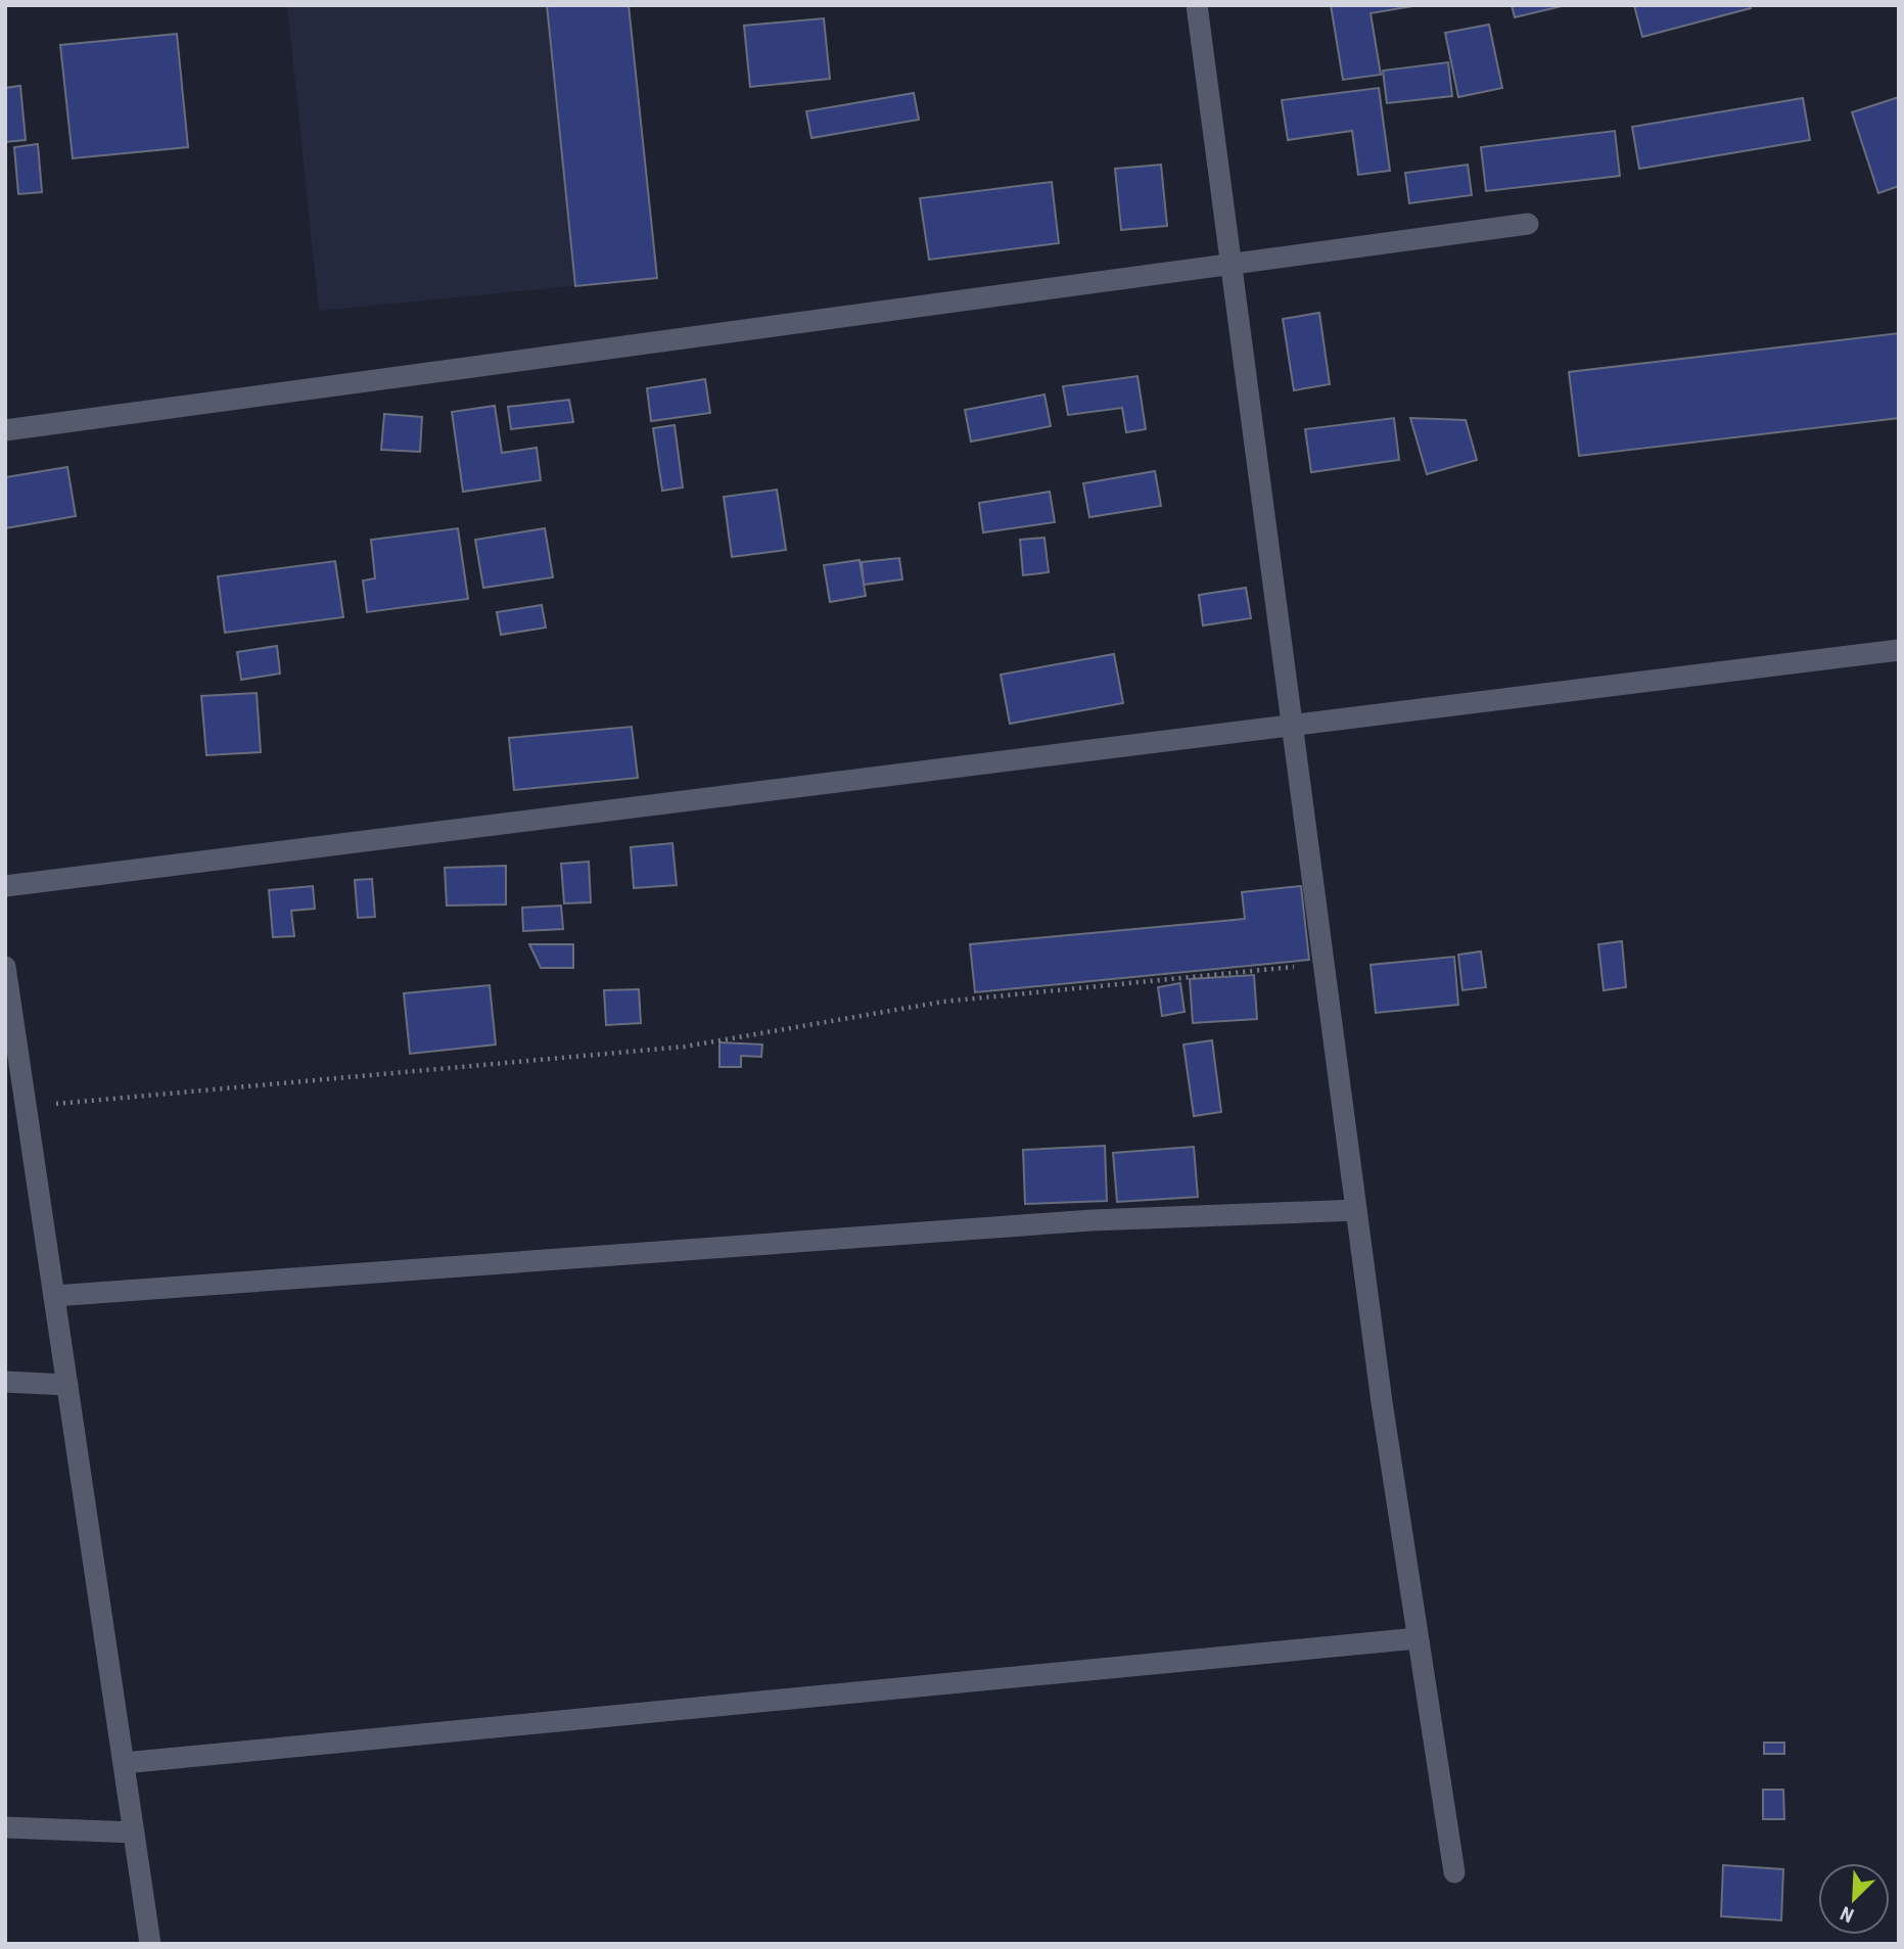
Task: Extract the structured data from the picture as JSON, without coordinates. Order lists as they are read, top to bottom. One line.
{"north":"bottom left"}
